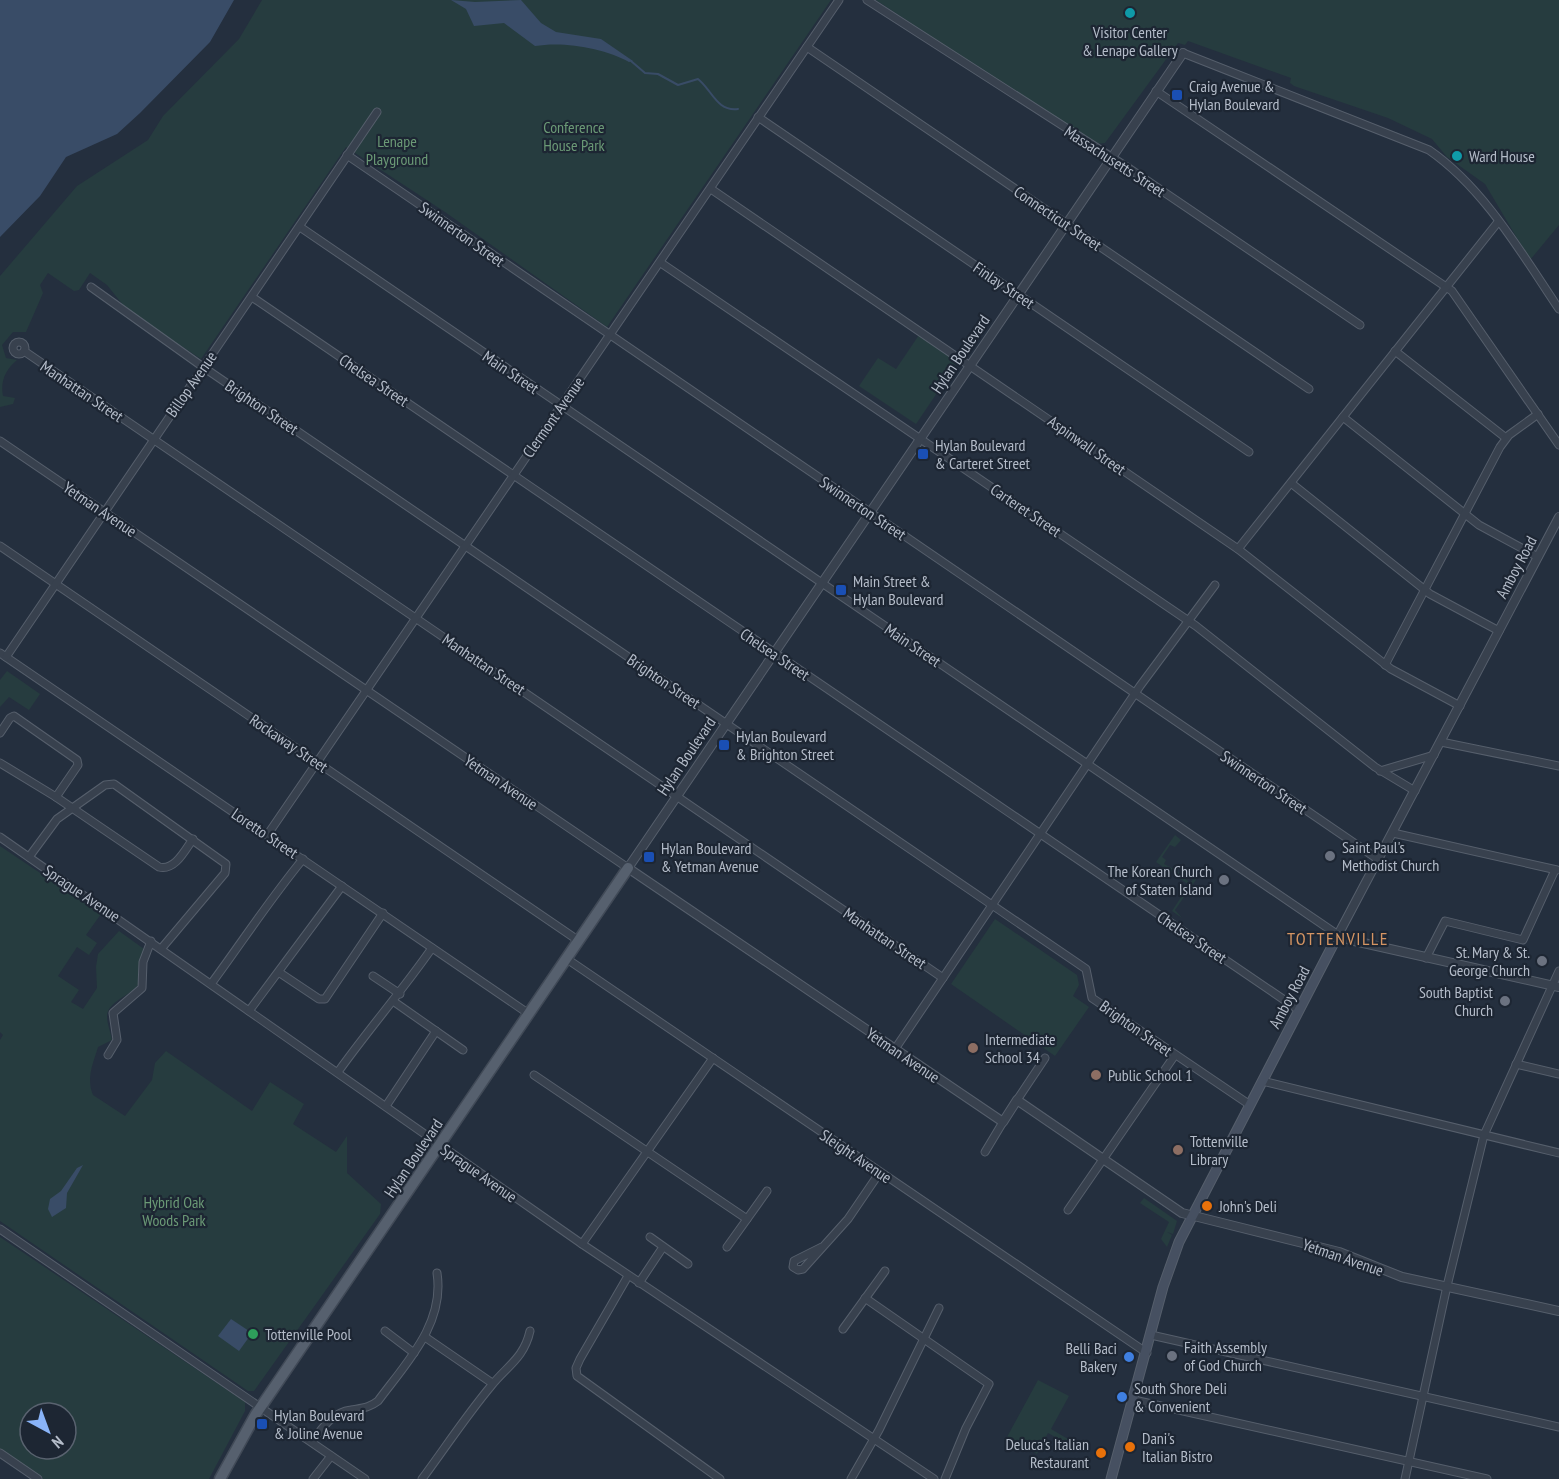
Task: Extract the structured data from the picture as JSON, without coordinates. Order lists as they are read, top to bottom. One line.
{"streets":{"main road":["Hylan Boulevard","Amboy Road"],"street":["Massachusetts Street","Connecticut Street","Swinnerton Street","Finlay Street","Main Street","Chelsea Street","Billop Avenue","Manhattan Street","Brighton Street","Clermont Avenue","Aspinwall Street","Yetman Avenue","Carteret Street","Rockaway Street","Loretto Street","Sprague Avenue","Sleight Avenue"]},"crossings":[["Massachusetts Street","Hylan Boulevard"],["Connecticut Street","Hylan Boulevard"],["Connecticut Street","Clermont Avenue"],["Swinnerton Street","Hylan Boulevard"],["Swinnerton Street","Billop Avenue"],["Swinnerton Street","Clermont Avenue"],["Swinnerton Street","Amboy Road"],["Finlay Street","Hylan Boulevard"],["Finlay Street","Clermont Avenue"],["Hylan Boulevard","Main Street"],["Hylan Boulevard","Chelsea Street"],["Hylan Boulevard","Manhattan Street"],["Hylan Boulevard","Brighton Street"],["Hylan Boulevard","Aspinwall Street"],["Hylan Boulevard","Yetman Avenue"],["Hylan Boulevard","Carteret Street"],["Hylan Boulevard","Rockaway Street"],["Hylan Boulevard","Loretto Street"],["Hylan Boulevard","Sprague Avenue"],["Hylan Boulevard","Sleight Avenue"],["Main Street","Billop Avenue"],["Main Street","Clermont Avenue"],["Main Street","Amboy Road"],["Chelsea Street","Billop Avenue"],["Chelsea Street","Clermont Avenue"],["Chelsea Street","Amboy Road"],["Billop Avenue","Manhattan Street"],["Billop Avenue","Brighton Street"],["Billop Avenue","Yetman Avenue"],["Billop Avenue","Rockaway Street"],["Billop Avenue","Loretto Street"],["Manhattan Street","Clermont Avenue"],["Brighton Street","Clermont Avenue"],["Brighton Street","Amboy Road"],["Clermont Avenue","Aspinwall Street"],["Clermont Avenue","Yetman Avenue"],["Clermont Avenue","Carteret Street"],["Clermont Avenue","Rockaway Street"],["Clermont Avenue","Loretto Street"],["Aspinwall Street","Amboy Road"],["Yetman Avenue","Amboy Road"],["Carteret Street","Amboy Road"],["Amboy Road","Sleight Avenue"]],"districts":["TOTTENVILLE"],"parks":["Conference House Park","Lenape Playground","Hybrid Oak Woods Park"],"places":{"other":["Visitor Center & Lenape Gallery","Ward House","Saint Paul's Methodist Church","The Korean Church of Staten Island","St. Mary & St. George Church","South Baptist Church","Intermediate School 34","Public School 1","Tottenville Library","John's Deli","Tottenville Pool","Faith Assembly of God Church","Belli Baci Bakery","South Shore Deli & Convenient","Dani's Italian Bistro","Deluca's Italian Restaurant"],"transit":["Craig Avenue & Hylan Boulevard","Hylan Boulevard & Carteret Street","Main Street & Hylan Boulevard","Hylan Boulevard & Brighton Street","Hylan Boulevard & Yetman Avenue","Hylan Boulevard & Joline Avenue"]},"north":"bottom right"}
